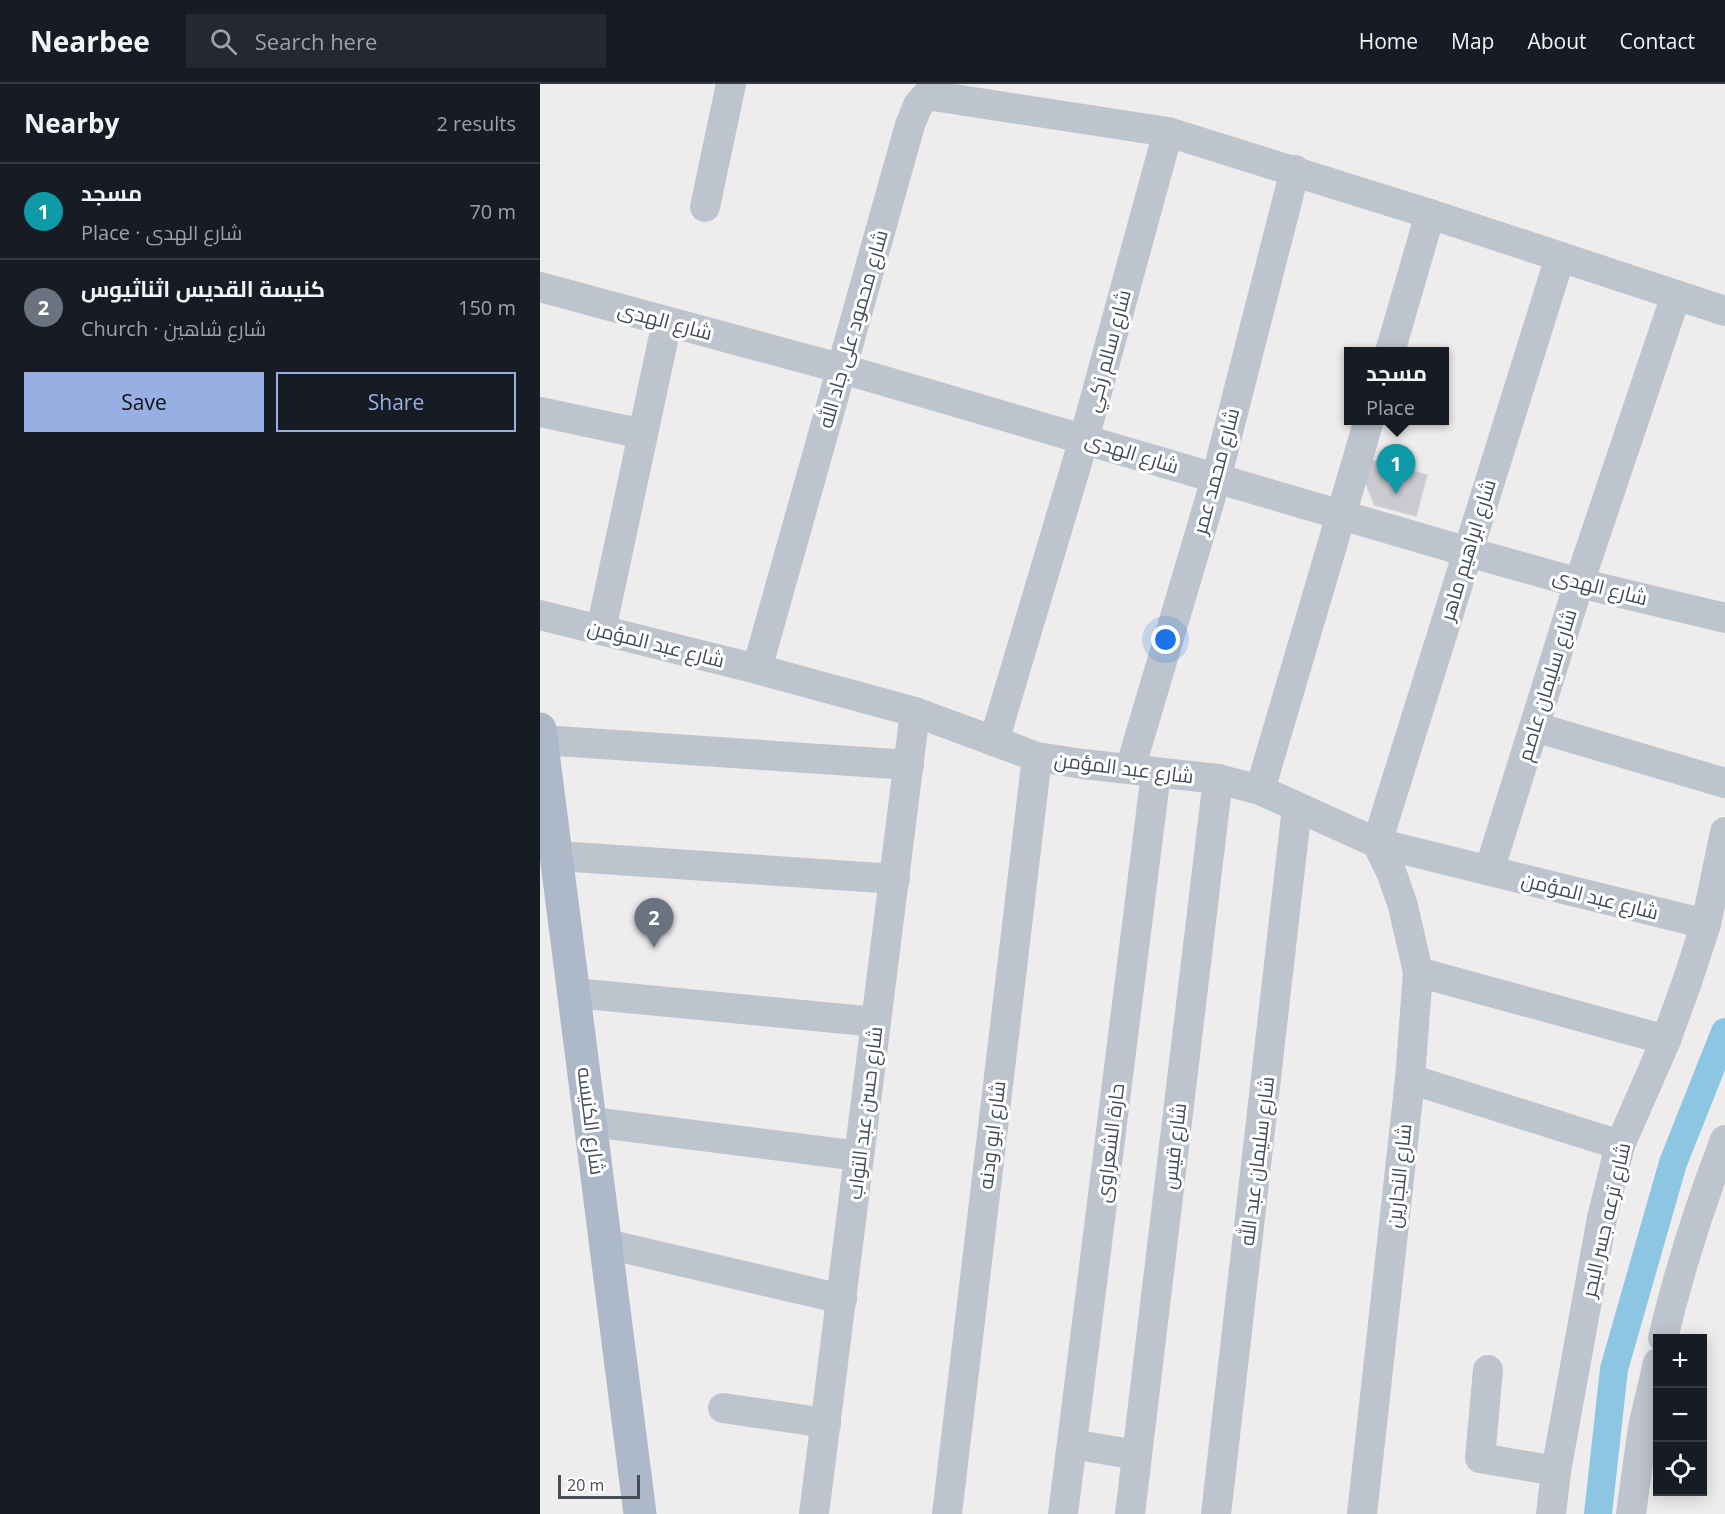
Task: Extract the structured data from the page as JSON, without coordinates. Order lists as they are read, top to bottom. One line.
{"streets":{"main road":["شارع الكنيسه"],"street":["شارع الهدى","شارع محمود على جاد الله","شارع سالم زكي","شارع محمد عمر","شارع ابراهيم ماهر","شارع عبد المؤمن","شارع سليمان عاصم","شارع حسن عبد التواب","شارع ابو ودنه","حارة الشعراوى","شارع قيس","شارع سليمان عبد الله","شارع النجارين","شارع ترعه جسر البحر"]},"crossings":[["شارع الهدى","شارع محمود على جاد الله"],["شارع الهدى","شارع سالم زكي"],["شارع الهدى","شارع محمد عمر"],["شارع الهدى","شارع ابراهيم ماهر"],["شارع الهدى","شارع سليمان عاصم"],["شارع محمود على جاد الله","شارع عبد المؤمن"],["شارع سالم زكي","شارع عبد المؤمن"],["شارع محمد عمر","شارع عبد المؤمن"],["شارع محمد عمر","حارة الشعراوى"],["شارع ابراهيم ماهر","شارع عبد المؤمن"],["شارع ابراهيم ماهر","شارع النجارين"],["شارع عبد المؤمن","شارع سليمان عاصم"],["شارع عبد المؤمن","شارع حسن عبد التواب"],["شارع عبد المؤمن","شارع ابو ودنه"],["شارع عبد المؤمن","حارة الشعراوى"],["شارع عبد المؤمن","شارع قيس"],["شارع عبد المؤمن","شارع سليمان عبد الله"],["شارع عبد المؤمن","شارع النجارين"],["شارع عبد المؤمن","شارع ترعه جسر البحر"]],"scale_bar":"20 m","page":{"header":"Nearbee","search":"Search here","nav":["Home","Map","About","Contact"],"heading":["Nearby","2 results"],"list":[{"mark":"1","name":"مسجد","note":"Place · شارع الهدى","value":"70 m"},{"mark":"2","name":"كنيسة القديس اثناثيوس","note":"Church · شارع شاهين","value":"150 m"}],"popup":["مسجد","Place"],"buttons":["Save","Share"],"pins":["1","2"],"map_buttons":["+","−"],"scale":"20 m"}}
